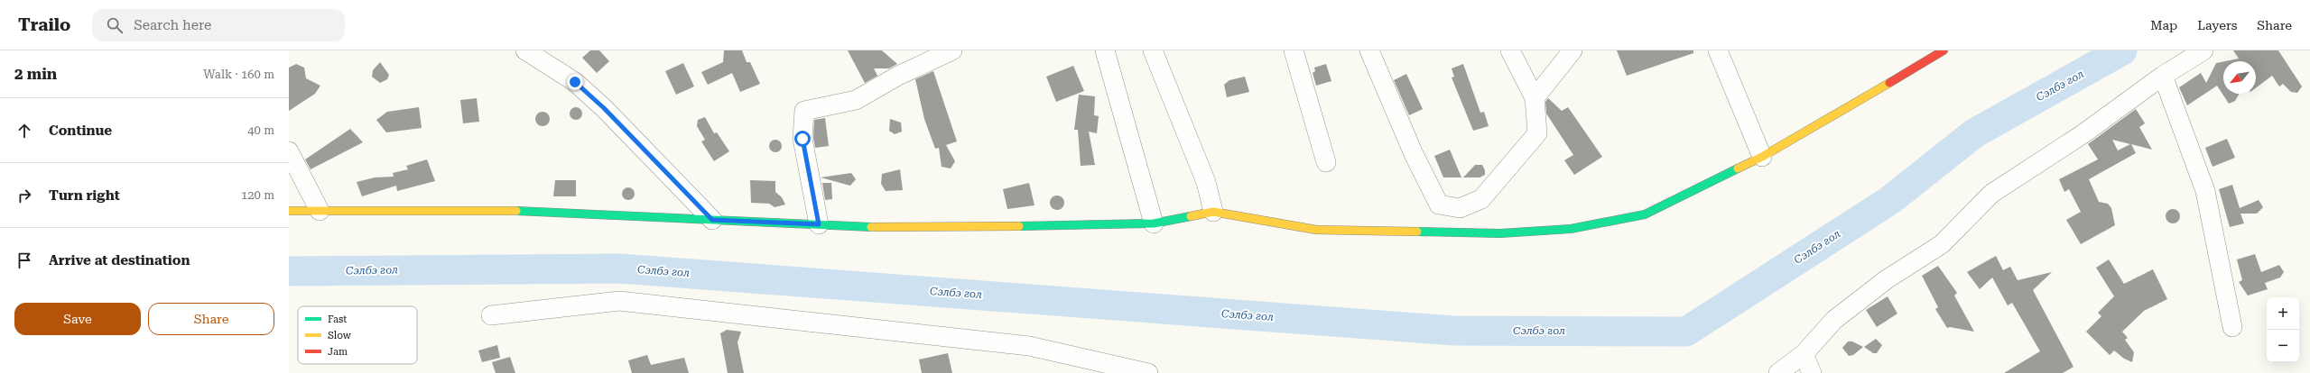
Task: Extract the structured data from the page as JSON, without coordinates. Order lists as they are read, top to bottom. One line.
{"water":["Сэлбэ гол"],"legend":["Fast","Slow","Jam"],"north":"bottom left","page":{"header":"Trailo","search":"Search here","nav":["Map","Layers","Share"],"heading":["2 min","Walk · 160 m"],"list":[["Continue","40 m"],["Turn right","120 m"],"Arrive at destination"],"buttons":["Save","Share"],"map_buttons":["+","−"]}}
